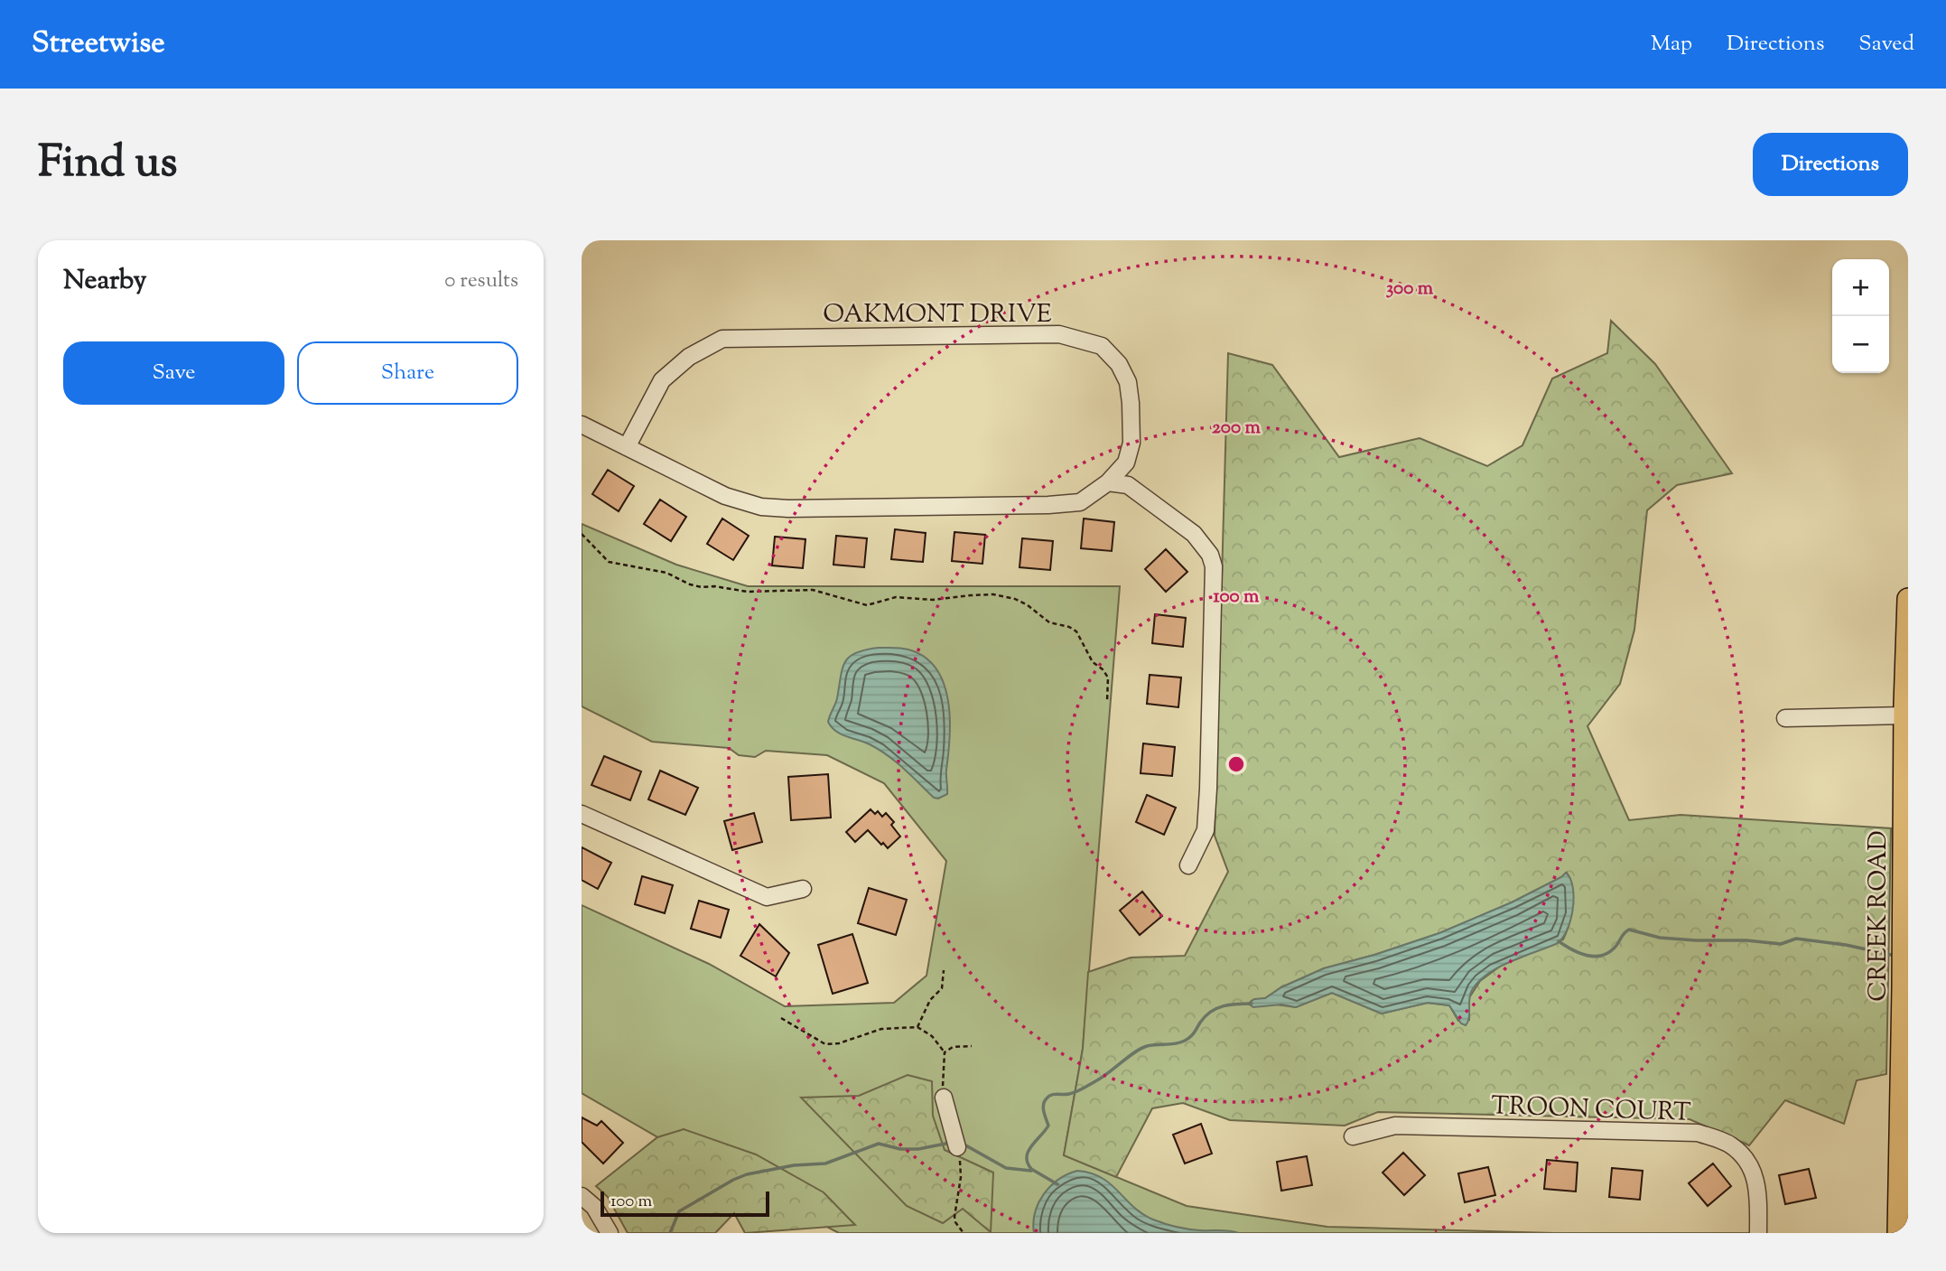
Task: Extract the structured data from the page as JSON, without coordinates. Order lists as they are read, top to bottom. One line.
{"streets":{"main road":["CREEK ROAD"],"street":["OAKMONT DRIVE","TROON COURT"]},"scale_bar":"100 m","page":{"header":"Streetwise","nav":["Map","Directions","Saved"],"title":"Find us","buttons":["Directions",["Save","Share"]],"heading":["Nearby","0 results"],"map_buttons":["+","−"],"scale":"100 m"},"rings":["300 m","200 m","100 m"]}
